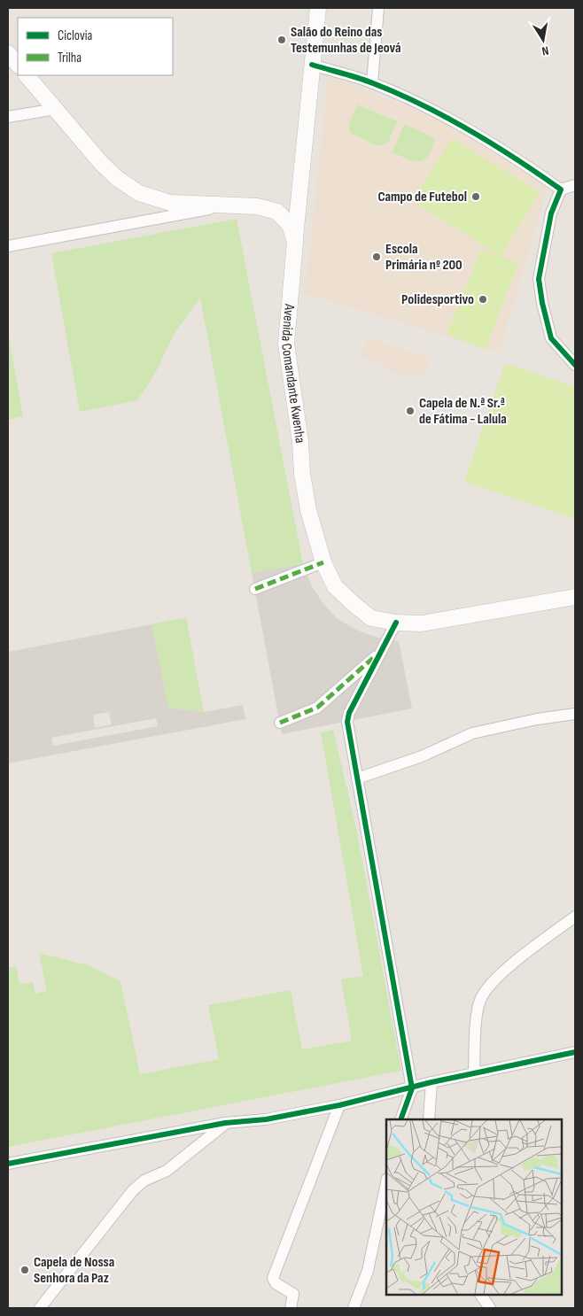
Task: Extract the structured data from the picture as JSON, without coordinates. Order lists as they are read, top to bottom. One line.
{"streets":{"main road":["Avenida Comandante Kwenha"]},"places":["Salão do Reino das Testemunhas de Jeová","Campo de Futebol","Escola Primária nº 200","Polidesportivo","Capela de N.ª Sr.ª de Fátima - Lalula","Capela de Nossa Senhora da Paz"],"legend":["Ciclovia","Trilha"],"north":"bottom"}
